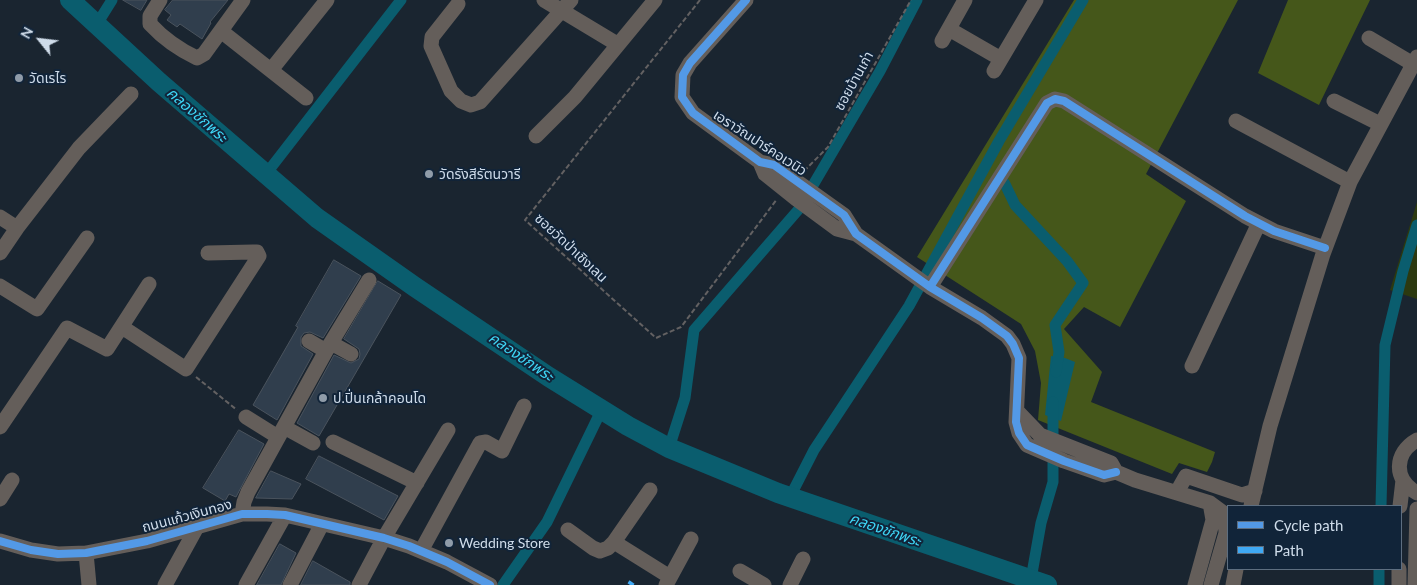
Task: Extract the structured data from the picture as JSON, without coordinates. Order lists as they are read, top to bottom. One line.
{"streets":{"street":["เอราวัณปาร์คอเวนิว","ถนนแก้วเงินทอง"],"path":["ซอยบ้านเก่า","ซอยวัดป่าเชิงเลน"]},"water":["คลองชักพระ"],"places":["วัดเรไร","วัดรังสีรัตนวารี","ป.ปิ่นเกล้าคอนโด","Wedding Store"],"legend":["Cycle path","Path"],"north":"top left"}
